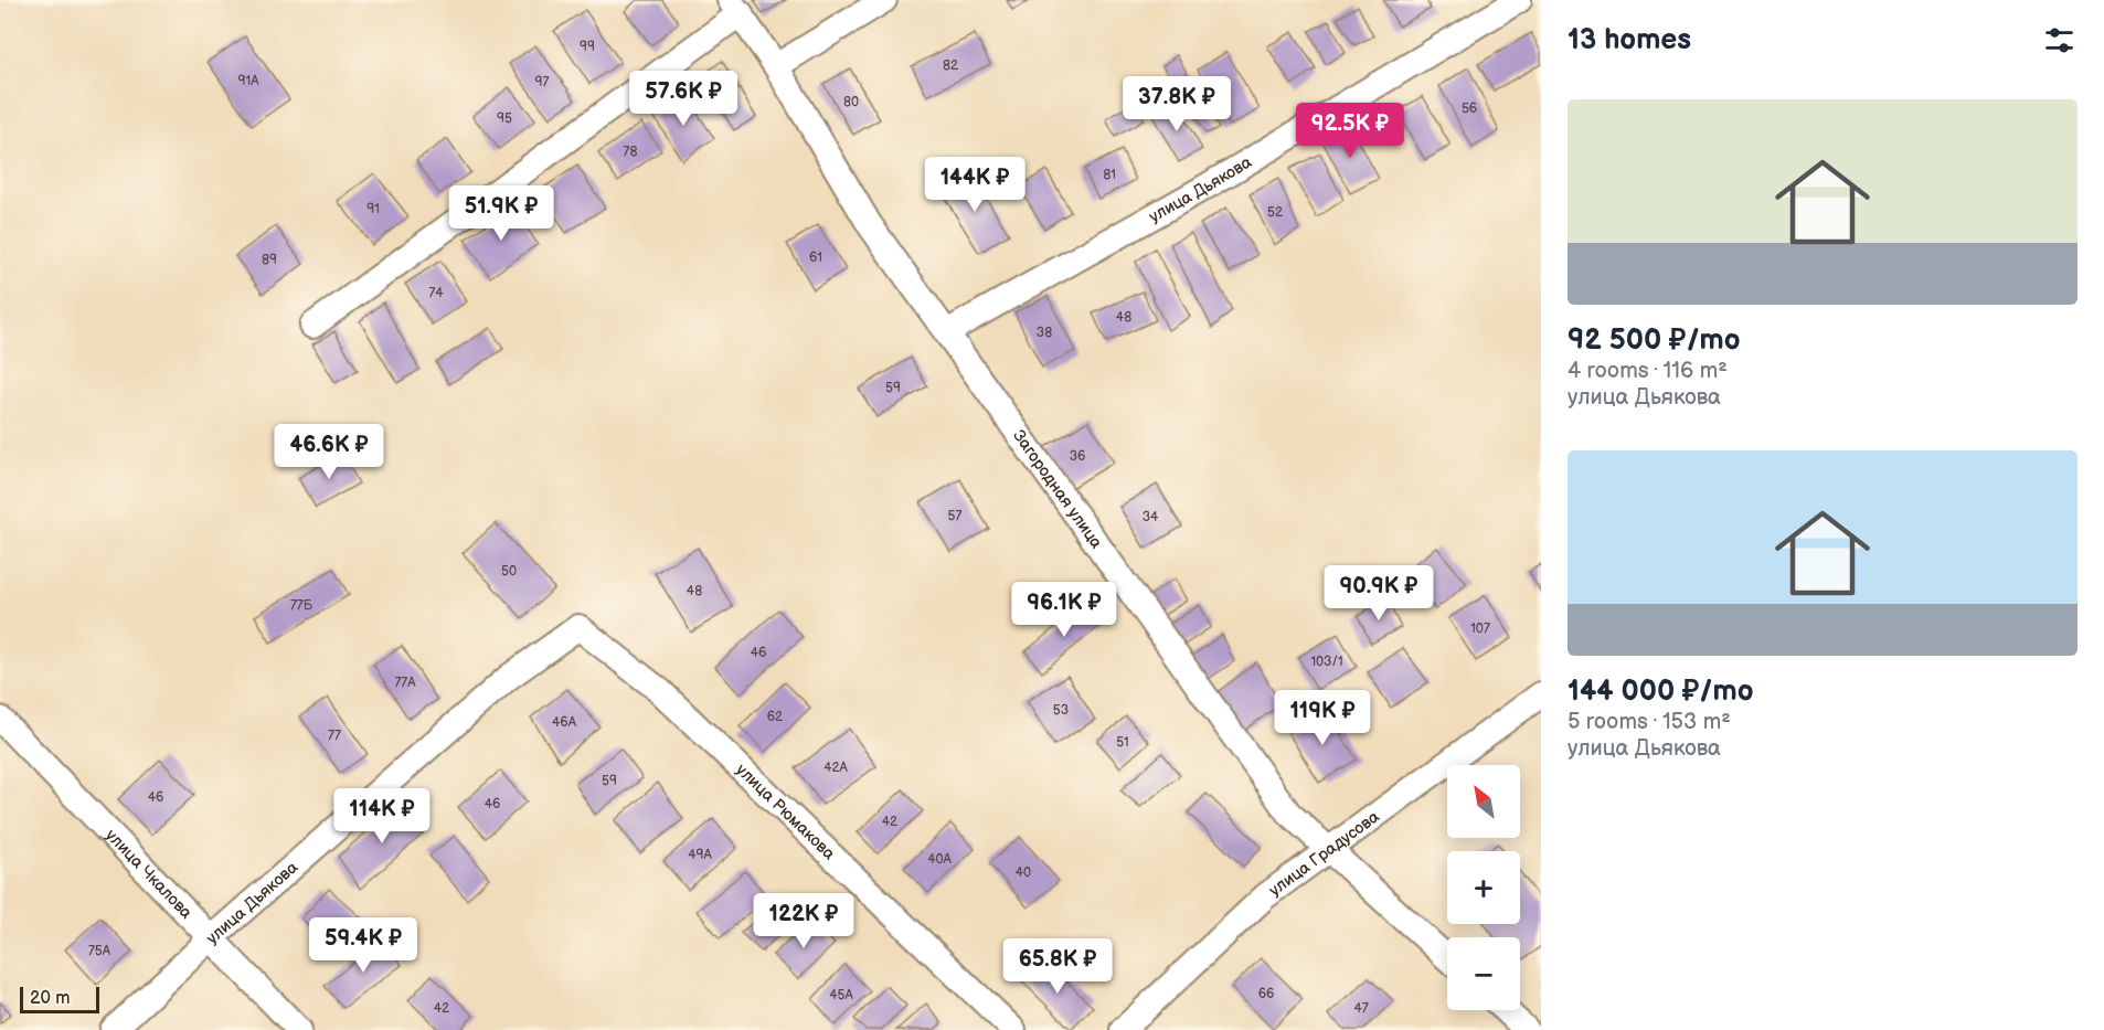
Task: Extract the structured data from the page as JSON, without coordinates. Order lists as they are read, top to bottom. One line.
{"streets":{"street":["улица Дьякова","Загородная улица","улица Рюмакова","улица Градусова","улица Чкалова"]},"crossings":[["улица Дьякова","Загородная улица"],["улица Дьякова","улица Рюмакова"],["улица Дьякова","улица Чкалова"],["Загородная улица","улица Градусова"]],"house_numbers":["99","82","91А","97","80","56","95","78","81","91","52","61","89","74","48","38","59","36","57","34","50","48","77Б","107","46","103/1","77А","53","62","46А","77","51","42А","59","46","46","42","49А","40А","40","75А","66","45А","42","47"],"scale_bar":"20 m","north":"top left","page":{"heading":"13 homes","price":["57.6K ₽","37.8K ₽","92.5K ₽","144K ₽","51.9K ₽","46.6K ₽","90.9K ₽","96.1K ₽","119K ₽","114K ₽","122K ₽","59.4K ₽","65.8K ₽"],"list":[{"name":"92 500 ₽/mo","note":"4 rooms · 116 m² · улица Дьякова"},{"name":"144 000 ₽/mo","note":"5 rooms · 153 m² · улица Дьякова"}],"map_buttons":["+","−"],"scale":"20 m"}}
